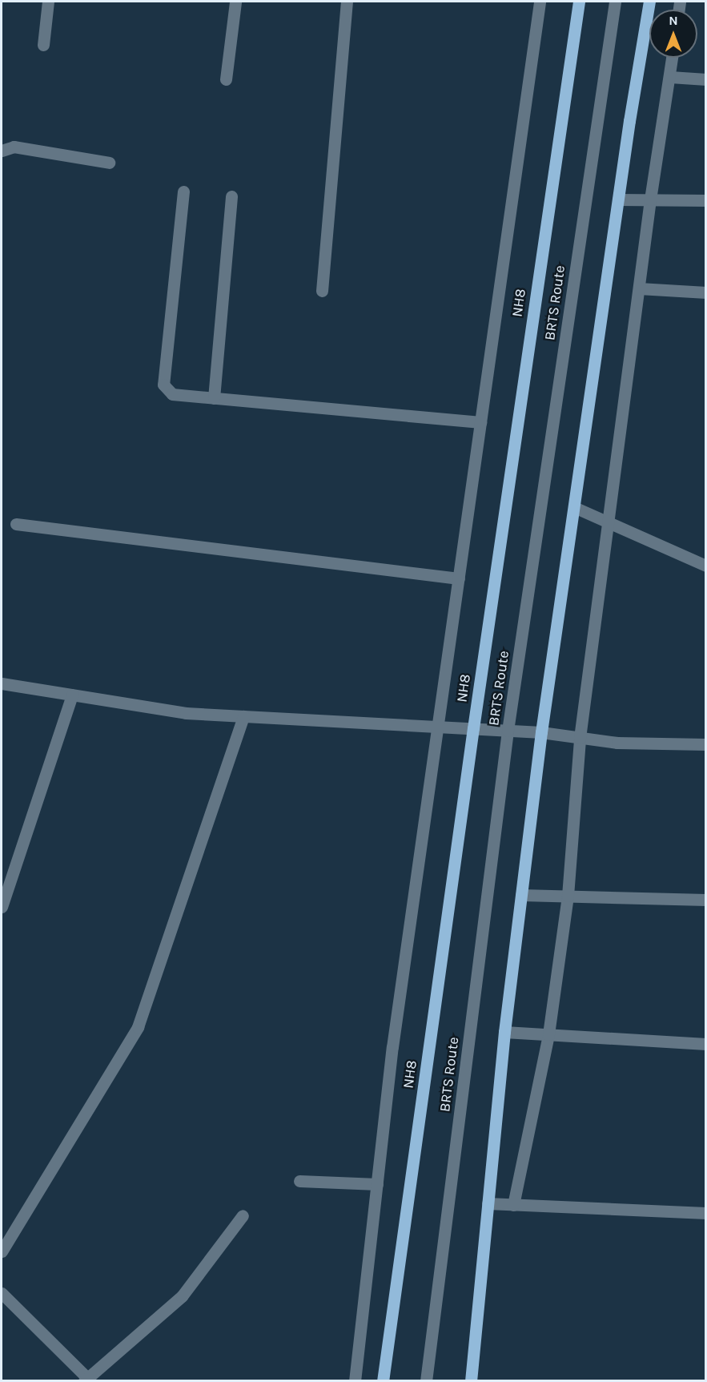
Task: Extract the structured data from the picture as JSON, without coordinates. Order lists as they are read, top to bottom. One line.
{"streets":{"main road":["NH8"],"street":["BRTS Route"]},"north":"top"}
